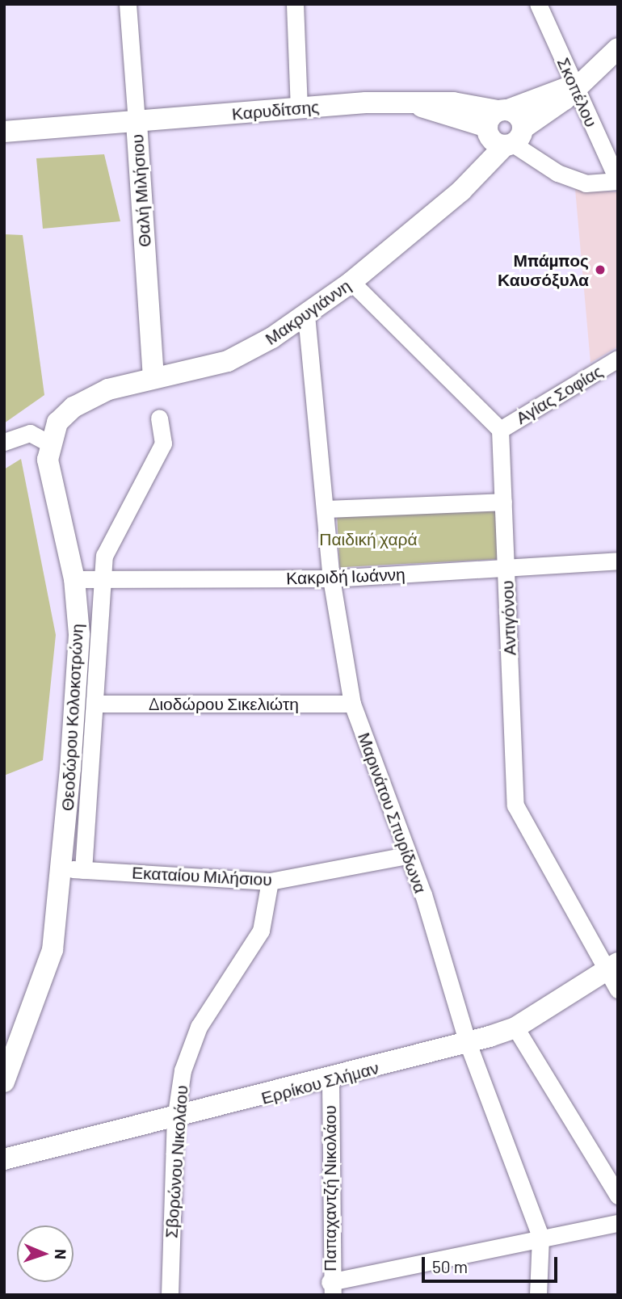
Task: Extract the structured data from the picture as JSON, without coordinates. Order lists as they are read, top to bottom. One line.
{"streets":{"street":["Σκοπέλου","Καρυδίτσης","Θαλή Μιλήσιου","Μακρυγιάννη","Αγίας Σοφίας","Κακριδή Ιωάννη","Αντιγόνου","Διοδώρου Σικελιώτη","Θεοδώρου Κολοκοτρώνη","Μαρινάτου Σπυρίδωνα","Εκαταίου Μιλήσιου","Ερρίκου Σλήμαν","Σβορώνου Νικολάου","Παπαχαντζή Νικολάου"]},"crossings":[["Σκοπέλου","Μακρυγιάννη"],["Καρυδίτσης","Θαλή Μιλήσιου"],["Καρυδίτσης","Μακρυγιάννη"],["Θαλή Μιλήσιου","Μακρυγιάννη"],["Θαλή Μιλήσιου","Θεοδώρου Κολοκοτρώνη"],["Μακρυγιάννη","Θεοδώρου Κολοκοτρώνη"],["Μακρυγιάννη","Μαρινάτου Σπυρίδωνα"],["Αγίας Σοφίας","Αντιγόνου"],["Κακριδή Ιωάννη","Αντιγόνου"],["Κακριδή Ιωάννη","Θεοδώρου Κολοκοτρώνη"],["Κακριδή Ιωάννη","Μαρινάτου Σπυρίδωνα"],["Αντιγόνου","Ερρίκου Σλήμαν"],["Διοδώρου Σικελιώτη","Μαρινάτου Σπυρίδωνα"],["Θεοδώρου Κολοκοτρώνη","Εκαταίου Μιλήσιου"],["Μαρινάτου Σπυρίδωνα","Εκαταίου Μιλήσιου"],["Μαρινάτου Σπυρίδωνα","Ερρίκου Σλήμαν"],["Εκαταίου Μιλήσιου","Σβορώνου Νικολάου"],["Ερρίκου Σλήμαν","Σβορώνου Νικολάου"],["Ερρίκου Σλήμαν","Παπαχαντζή Νικολάου"]],"parks":["Παιδική χαρά"],"places":["Μπάμπος Καυσόξυλα"],"scale_bar":"50 m","north":"right"}
